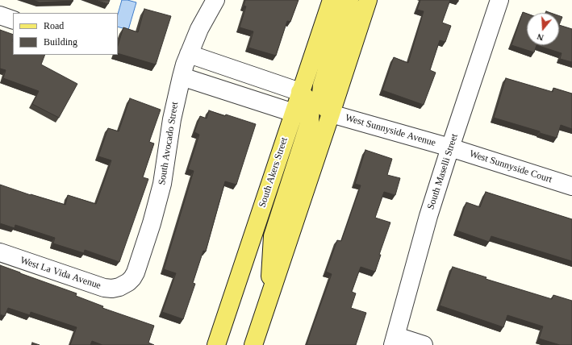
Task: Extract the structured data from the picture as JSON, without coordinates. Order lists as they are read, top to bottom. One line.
{"streets":{"main road":["South Akers Street"],"street":["West Sunnyside Avenue","South Avocado Street","West Sunnyside Court","South Maselli Street","West La Vida Avenue"]},"crossings":[["West Sunnyside Avenue","West Sunnyside Court"],["West Sunnyside Avenue","South Maselli Street"],["South Avocado Street","West La Vida Avenue"],["West Sunnyside Court","South Maselli Street"]],"legend":["Road","Building"],"north":"bottom"}
